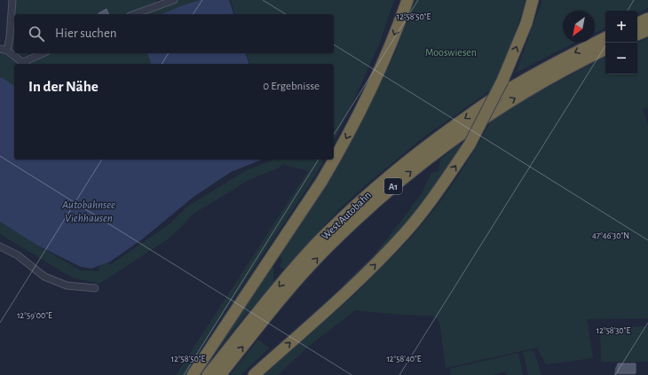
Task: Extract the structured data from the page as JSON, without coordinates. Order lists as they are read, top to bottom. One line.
{"streets":{"highway":["A1","West Autobahn"]},"water":["Autobahnsee Viehhausen"],"parks":["Mooswiesen"],"north":"bottom left","page":{"map_buttons":["+","−"],"search":"Hier suchen","heading":["In der Nähe","0 Ergebnisse"]},"coordinates":["12°58'50\"E","47°46'30\"N","12°59'00\"E","12°58'30\"E","12°58'40\"E"]}
